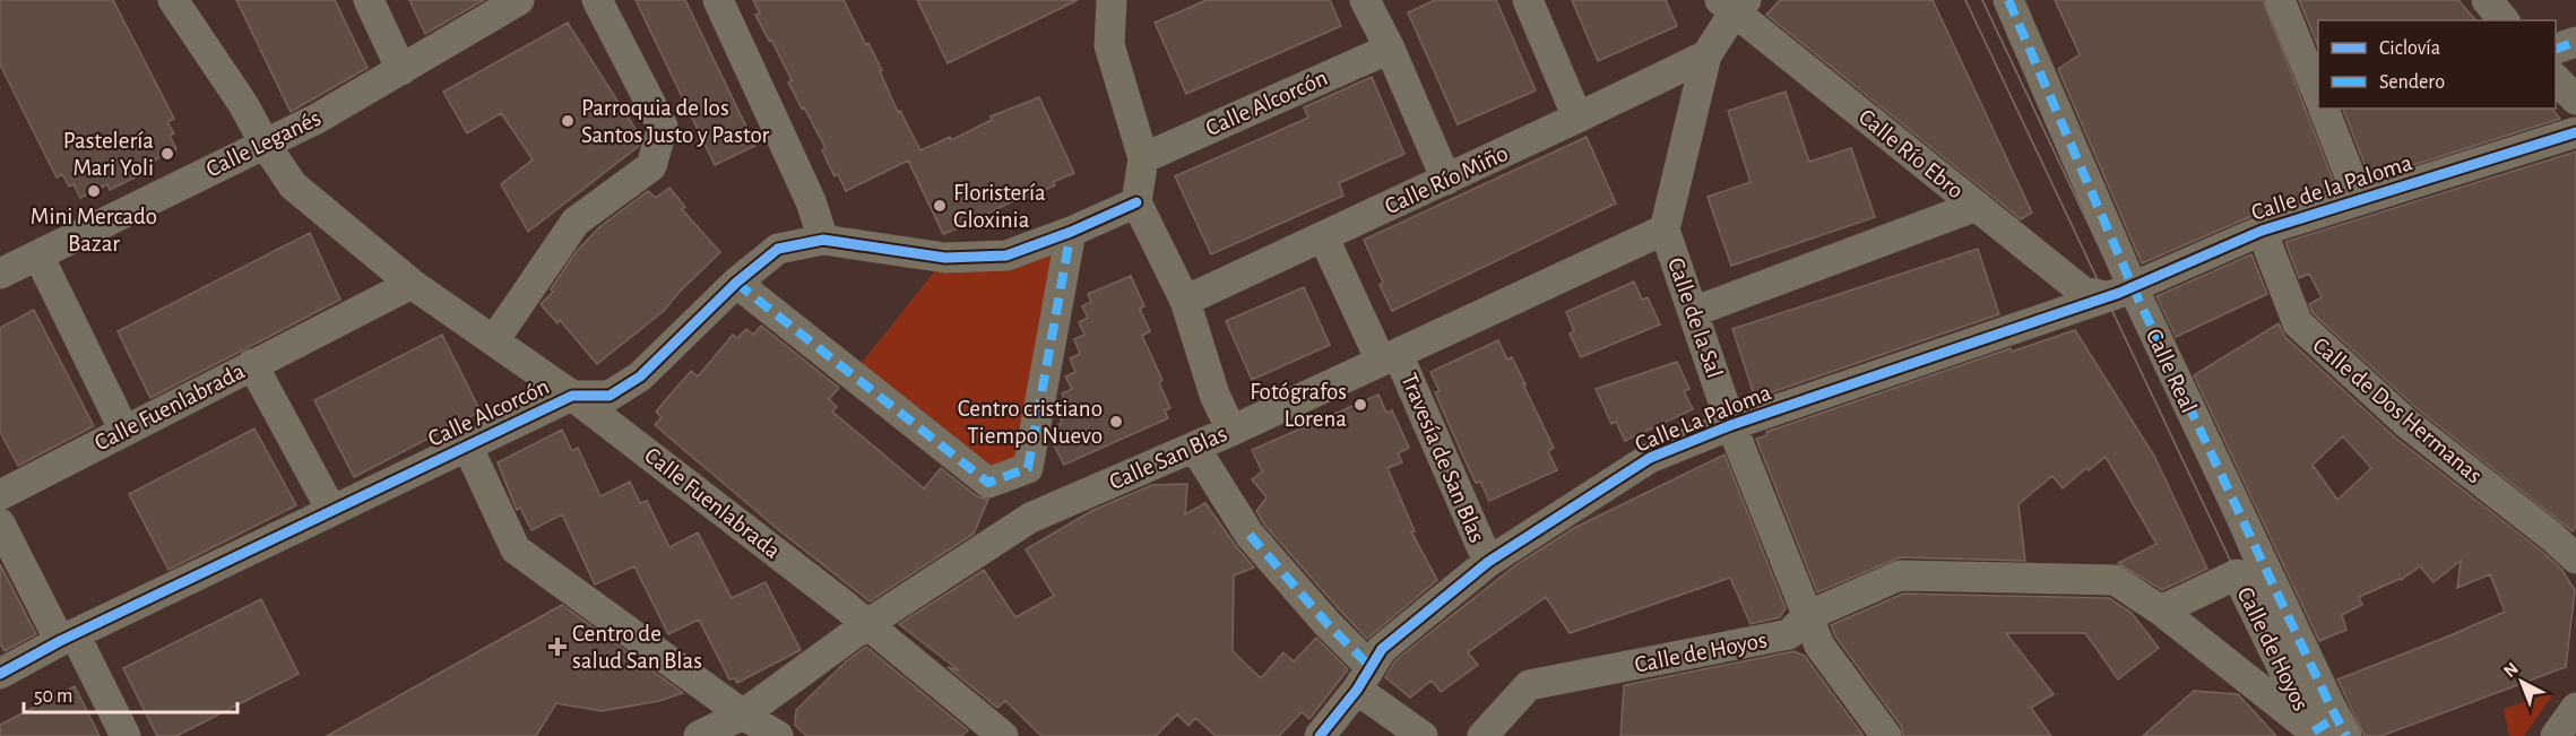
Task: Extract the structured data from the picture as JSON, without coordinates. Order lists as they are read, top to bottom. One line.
{"streets":{"street":["Calle Alcorcón","Calle Leganés","Calle Río Ebro","Calle Río Miño","Calle de la Paloma","Calle de la Sal","Calle Real","Calle Fuenlabrada","Calle de Dos Hermanas","Calle La Paloma","Calle San Blas","Travesía de San Blas","Calle de Hoyos"]},"crossings":[["Calle Alcorcón","Calle Fuenlabrada"],["Calle Leganés","Calle Fuenlabrada"],["Calle Río Ebro","Calle de la Paloma"],["Calle Río Ebro","Calle de la Sal"],["Calle Río Ebro","Calle Real"],["Calle Río Ebro","Calle La Paloma"],["Calle Río Miño","Calle de la Sal"],["Calle Río Miño","Travesía de San Blas"],["Calle de la Paloma","Calle Real"],["Calle de la Paloma","Calle de Dos Hermanas"],["Calle de la Paloma","Calle La Paloma"],["Calle de la Sal","Calle La Paloma"],["Calle de la Sal","Calle San Blas"],["Calle de la Sal","Calle de Hoyos"],["Calle Real","Calle La Paloma"],["Calle Real","Calle de Hoyos"],["Calle Fuenlabrada","Calle San Blas"],["Calle La Paloma","Travesía de San Blas"],["Calle San Blas","Travesía de San Blas"]],"places":{"other":["Parroquia de los Santos Justo y Pastor","Pastelería Mari Yoli","Mini Mercado Bazar","Floristería Gloxinia","Fotógrafos Lorena","Centro cristiano Tiempo Nuevo"],"health":["Centro de salud San Blas"]},"legend":["Ciclovía","Sendero"],"scale_bar":"50 m","north":"top left"}
